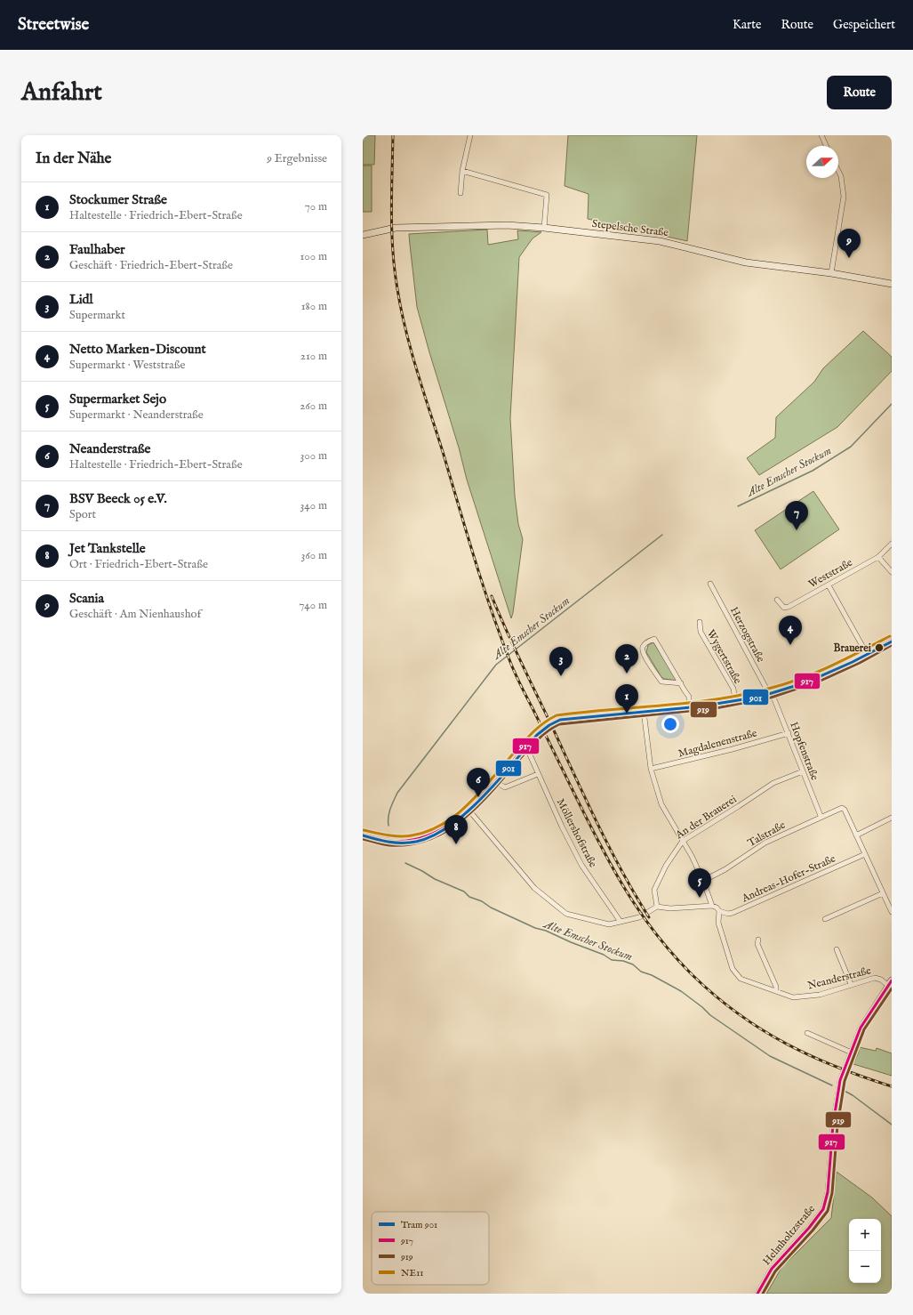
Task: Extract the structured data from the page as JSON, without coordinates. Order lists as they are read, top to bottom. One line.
{"streets":{"main road":["Stepelsche Straße"],"street":["Weststraße","Herzogstraße","Wygertstraße","Magdalenenstraße","Hopfenstraße","An der Brauerei","Möllershofstraße","Talstraße","Andreas-Hofer-Straße","Neanderstraße","Helmholtzstraße"]},"crossings":[["Herzogstraße","Hopfenstraße"],["Magdalenenstraße","Hopfenstraße"],["Hopfenstraße","An der Brauerei"],["Hopfenstraße","Talstraße"],["Andreas-Hofer-Straße","Neanderstraße"],["Neanderstraße","Helmholtzstraße"]],"water":["Alte Emscher Stockum"],"places":["Brauerei"],"lines":["transit line NE11","transit line 917","tram line 901","transit line 919"],"legend":["Tram 901","917","919","NE11"],"north":"right","page":{"header":"Streetwise","nav":["Karte","Route","Gespeichert"],"buttons":"Route","title":"Anfahrt","heading":["In der Nähe","9 Ergebnisse"],"list":[{"mark":"1","name":"Stockumer Straße","note":"Haltestelle · Friedrich-Ebert-Straße","value":"70 m"},{"mark":"2","name":"Faulhaber","note":"Geschäft · Friedrich-Ebert-Straße","value":"100 m"},{"mark":"3","name":"Lidl","note":"Supermarkt","value":"180 m"},{"mark":"4","name":"Netto Marken-Discount","note":"Supermarkt · Weststraße","value":"210 m"},{"mark":"5","name":"Supermarket Sejo","note":"Supermarkt · Neanderstraße","value":"260 m"},{"mark":"6","name":"Neanderstraße","note":"Haltestelle · Friedrich-Ebert-Straße","value":"300 m"},{"mark":"7","name":"BSV Beeck 05 e.V.","note":"Sport","value":"340 m"},{"mark":"8","name":"Jet Tankstelle","note":"Ort · Friedrich-Ebert-Straße","value":"360 m"},{"mark":"9","name":"Scania","note":"Geschäft · Am Nienhaushof","value":"740 m"}],"pins":["9","7","4","2","3","1","6","8","5"],"map_buttons":["+","−"]}}
